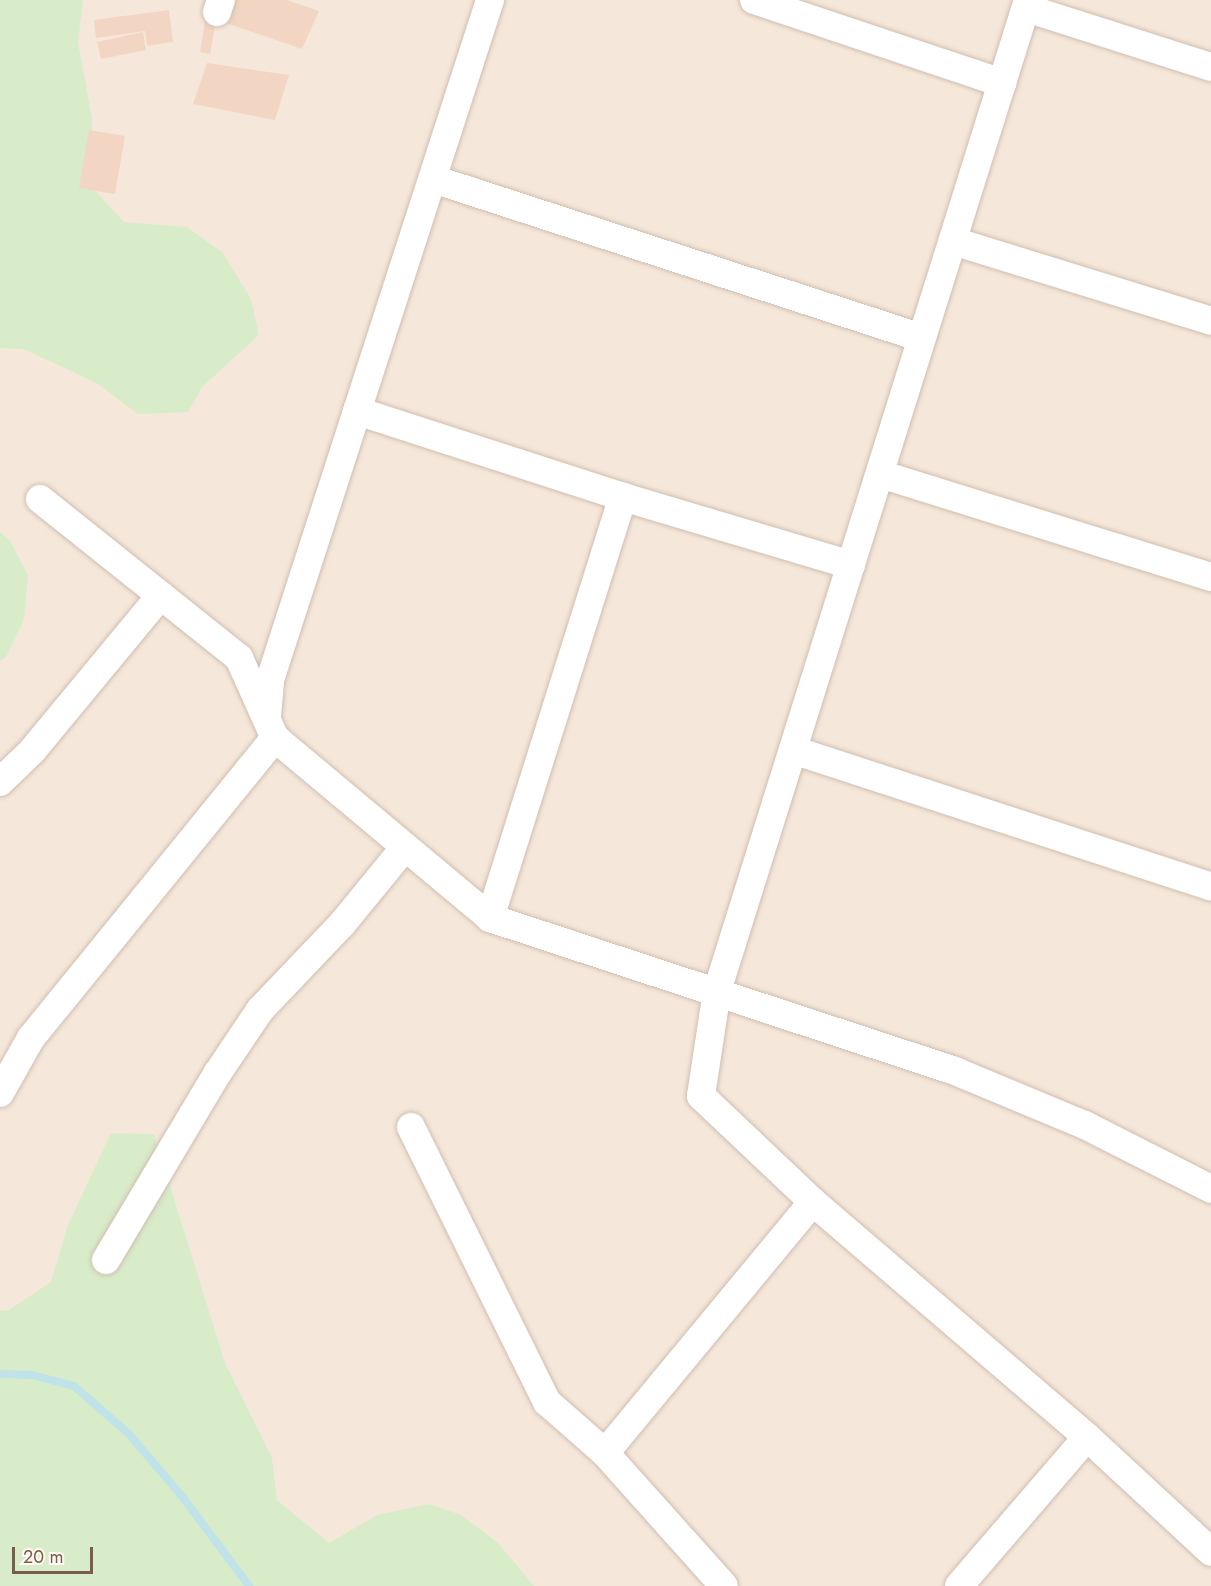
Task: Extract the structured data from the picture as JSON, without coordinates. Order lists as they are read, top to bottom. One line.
{"scale_bar":"20 m"}
